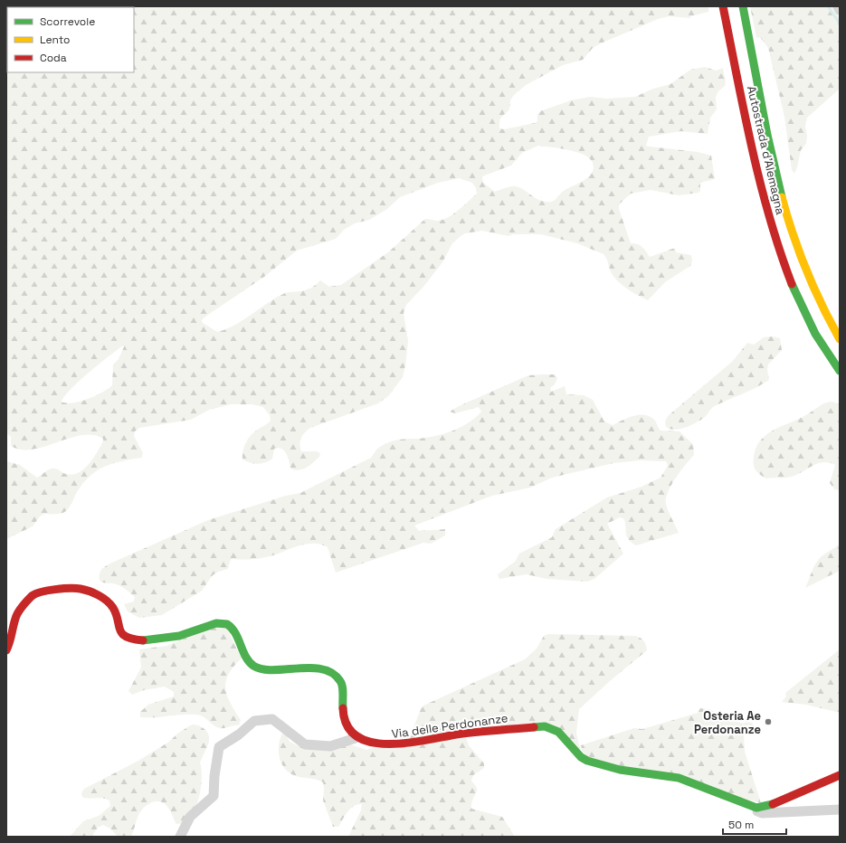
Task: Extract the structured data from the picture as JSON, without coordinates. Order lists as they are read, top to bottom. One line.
{"streets":{"main road":["Autostrada d'Alemagna","Via delle Perdonanze"]},"places":["Osteria Ae Perdonanze"],"legend":["Scorrevole","Lento","Coda"],"scale_bar":"50 m"}
